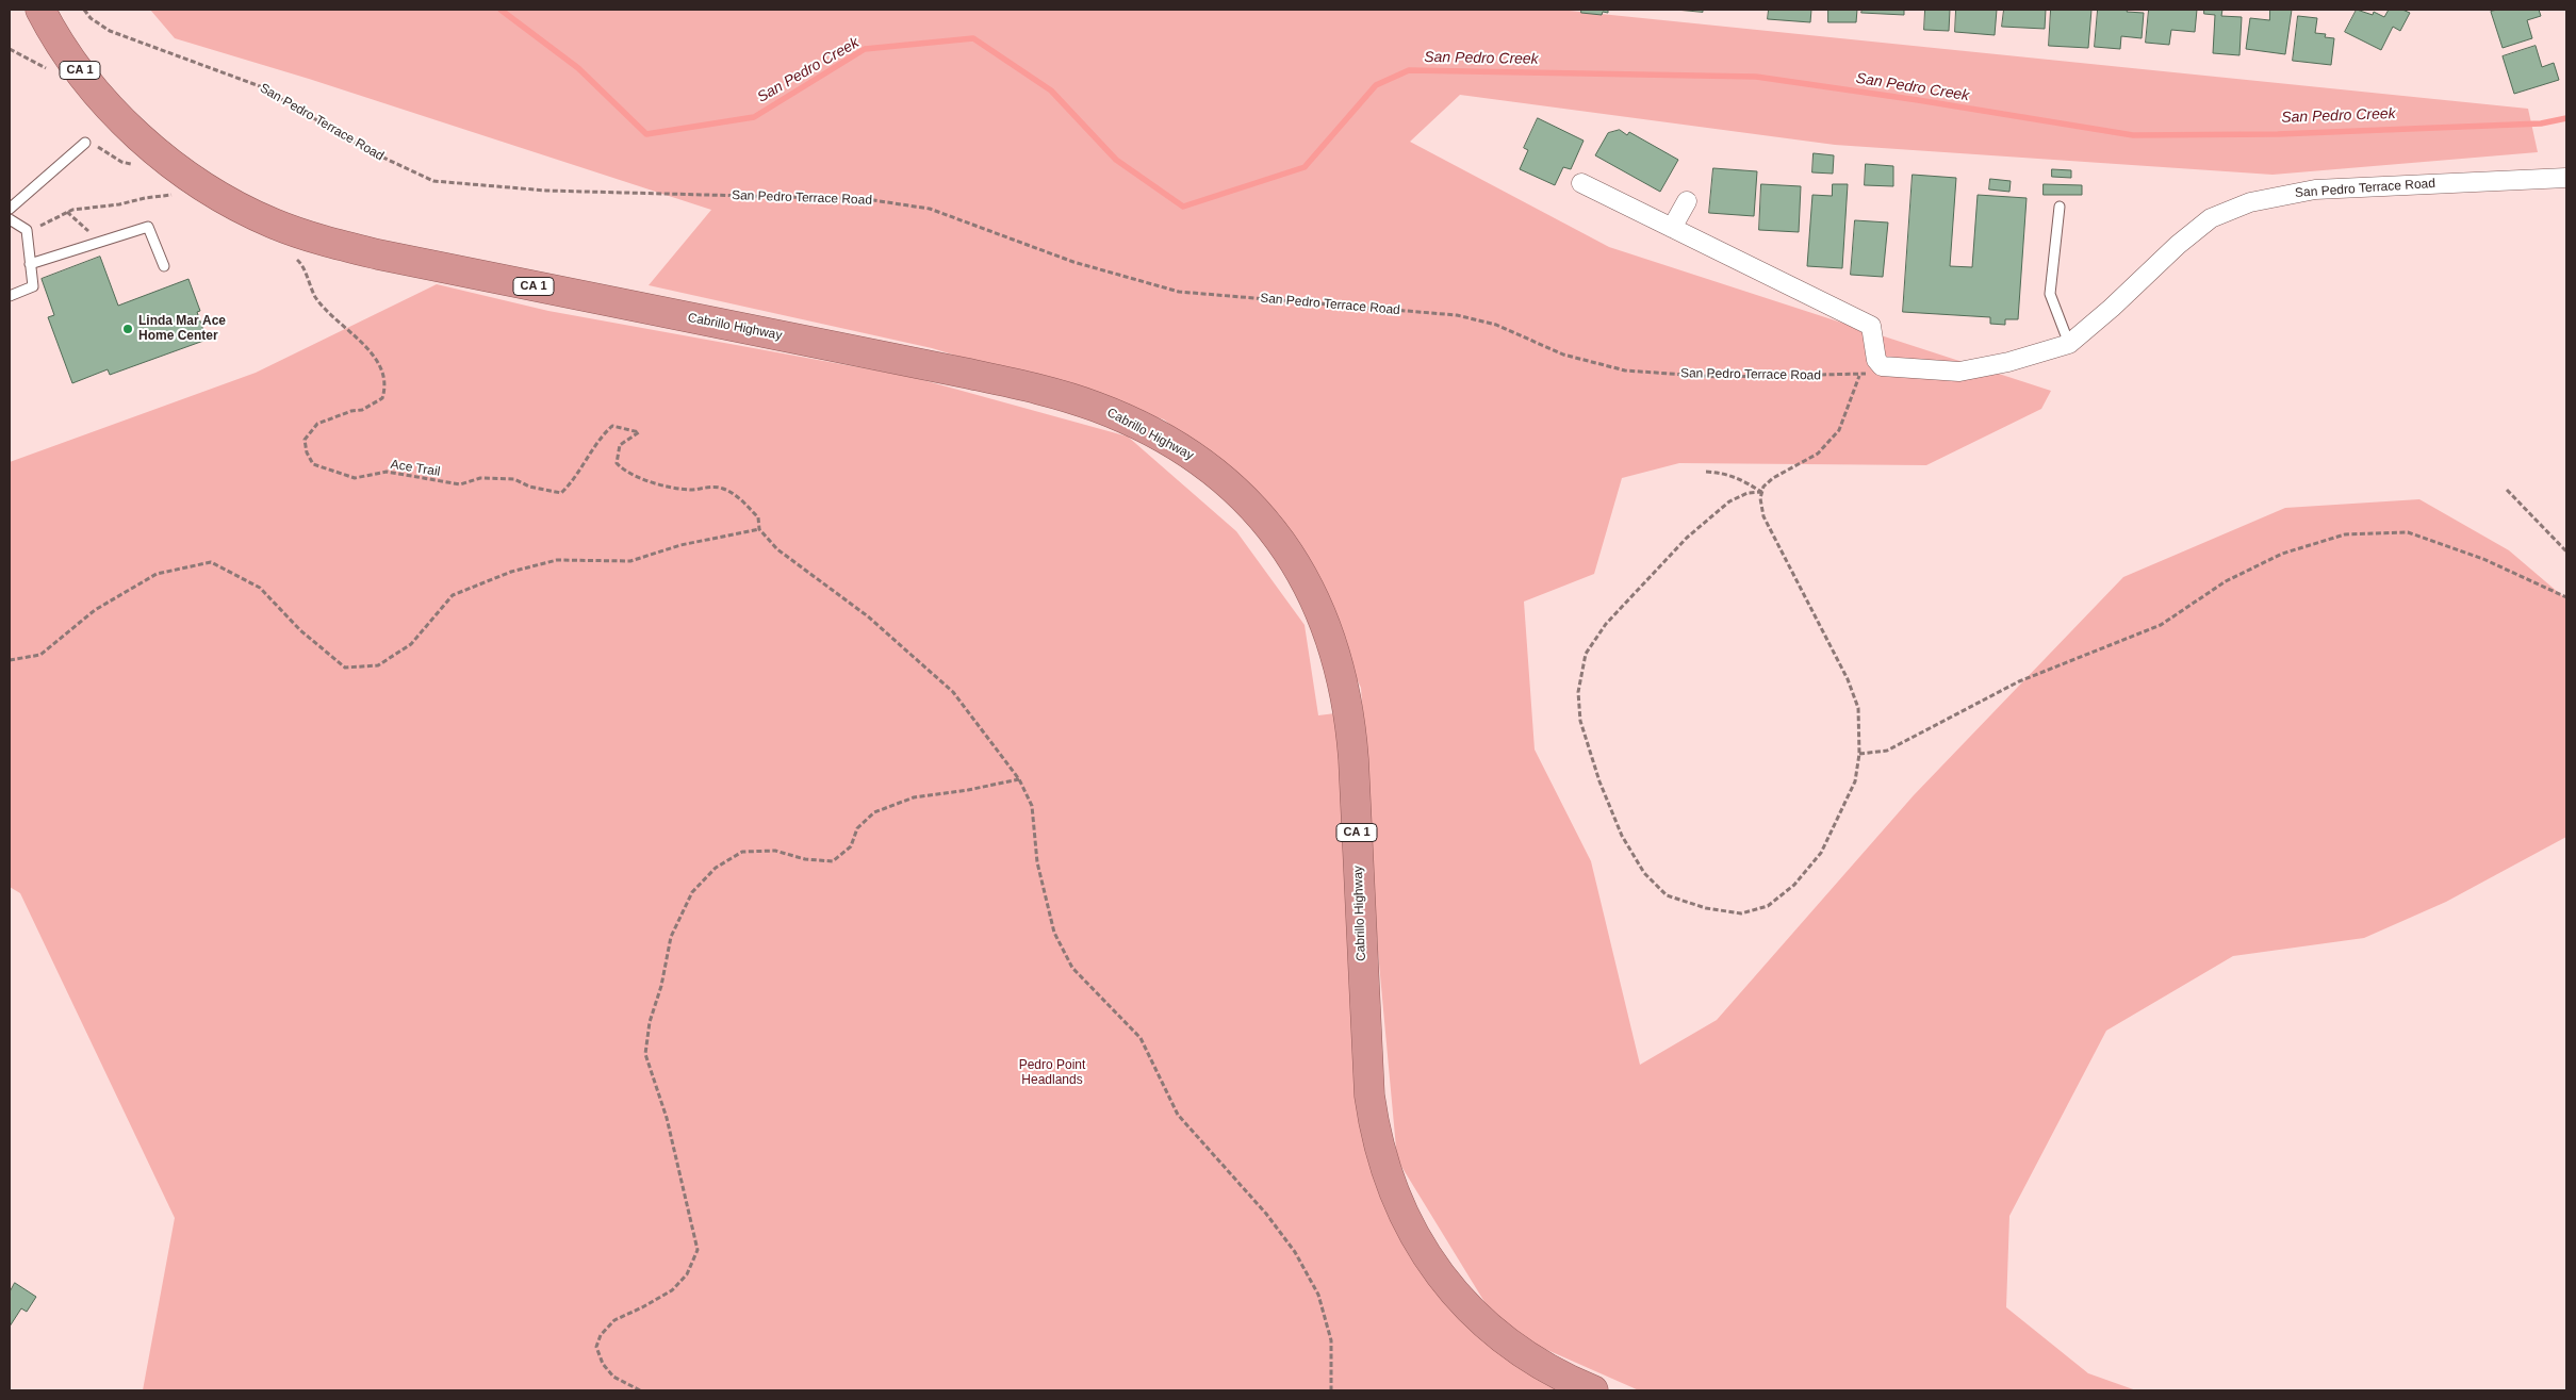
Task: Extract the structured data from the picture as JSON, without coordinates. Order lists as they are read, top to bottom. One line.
{"streets":{"highway":["CA 1","Cabrillo Highway"],"street":["San Pedro Terrace Road"],"path":["Ace Trail"]},"water":["San Pedro Creek"],"parks":["Pedro Point Headlands"],"places":["Linda Mar Ace Home Center"]}
